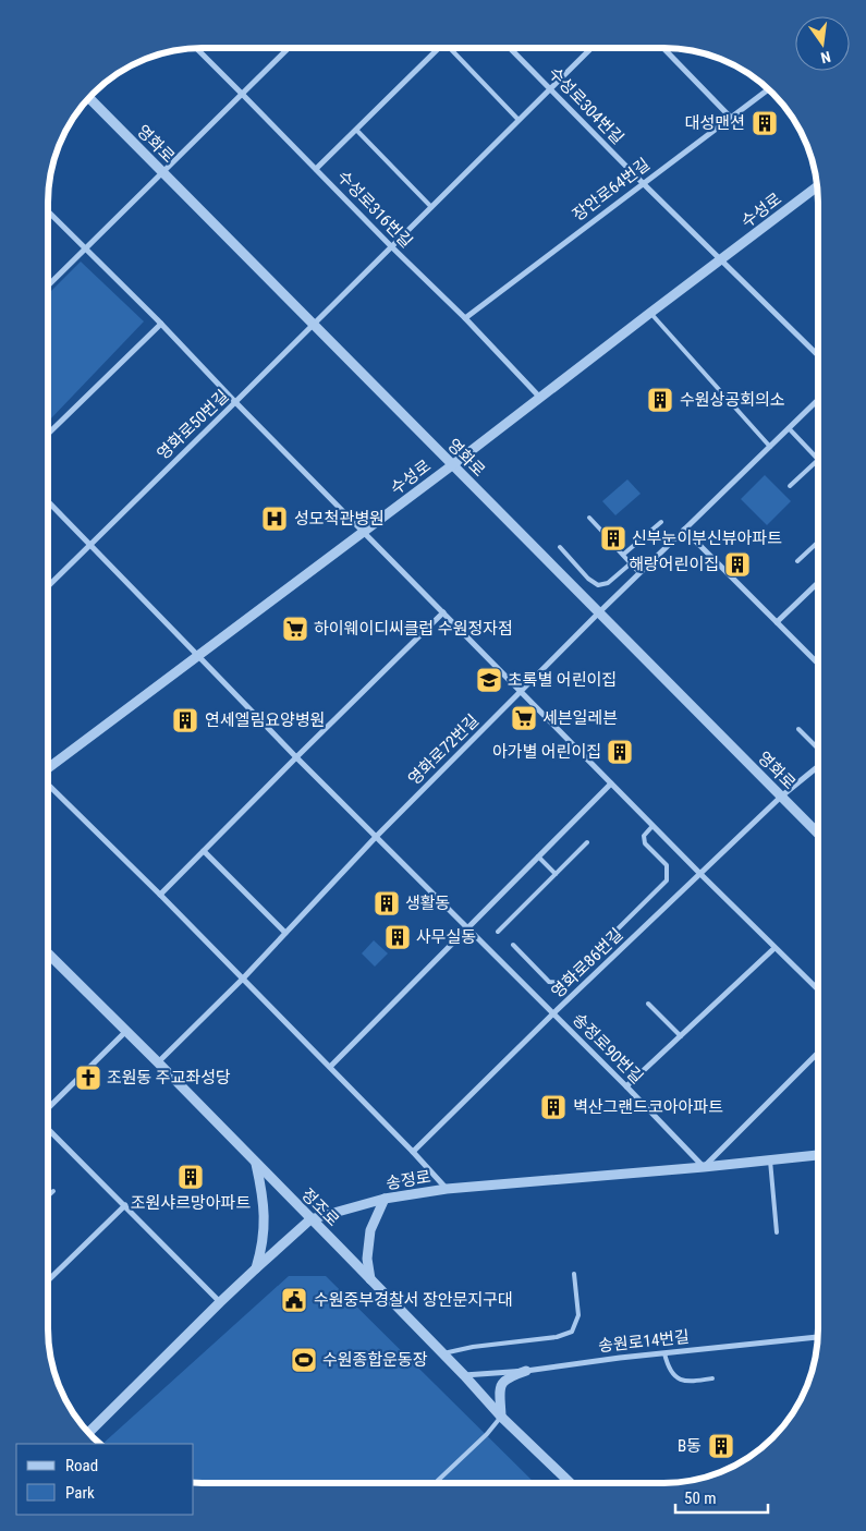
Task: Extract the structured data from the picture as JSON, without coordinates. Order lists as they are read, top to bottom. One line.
{"streets":{"street":["수성로304번길","영화로","장안로64번길","수성로316번길","수성로","영화로50번길","영화로72번길","영화로86번길","송정로90번길","송정로","정조로","송원로14번길"]},"crossings":[["수성로304번길","장안로64번길"],["수성로304번길","수성로"],["수성로304번길","영화로50번길"],["영화로","수성로"],["영화로","영화로50번길"],["영화로","영화로72번길"],["영화로","영화로86번길"],["장안로64번길","수성로316번길"],["수성로316번길","수성로"],["수성로316번길","영화로50번길"],["수성로","송정로90번길"],["영화로50번길","송정로90번길"],["영화로72번길","송정로90번길"],["영화로72번길","정조로"],["영화로86번길","송정로90번길"],["송정로90번길","송정로"],["송정로","정조로"],["정조로","송원로14번길"]],"places":{"building":["대성맨션","수원상공회의소","신부눈이부신뷰아파트","해랑어린이집","연세엘림요양병원","아가별 어린이집","생활동","사무실동","벽산그랜드코아아파트","조원샤르망아파트","B동"],"hospital":["성모척관병원"],"supermarket":["하이웨이디씨클럽 수원정자점","세븐일레븐"],"school or university":["초록별 어린이집"],"church":["조원동 주교좌성당"],"public building":["수원중부경찰서 장안문지구대"],"sports":["수원종합운동장"]},"legend":["Road","Park"],"scale_bar":"50 m","north":"bottom"}
